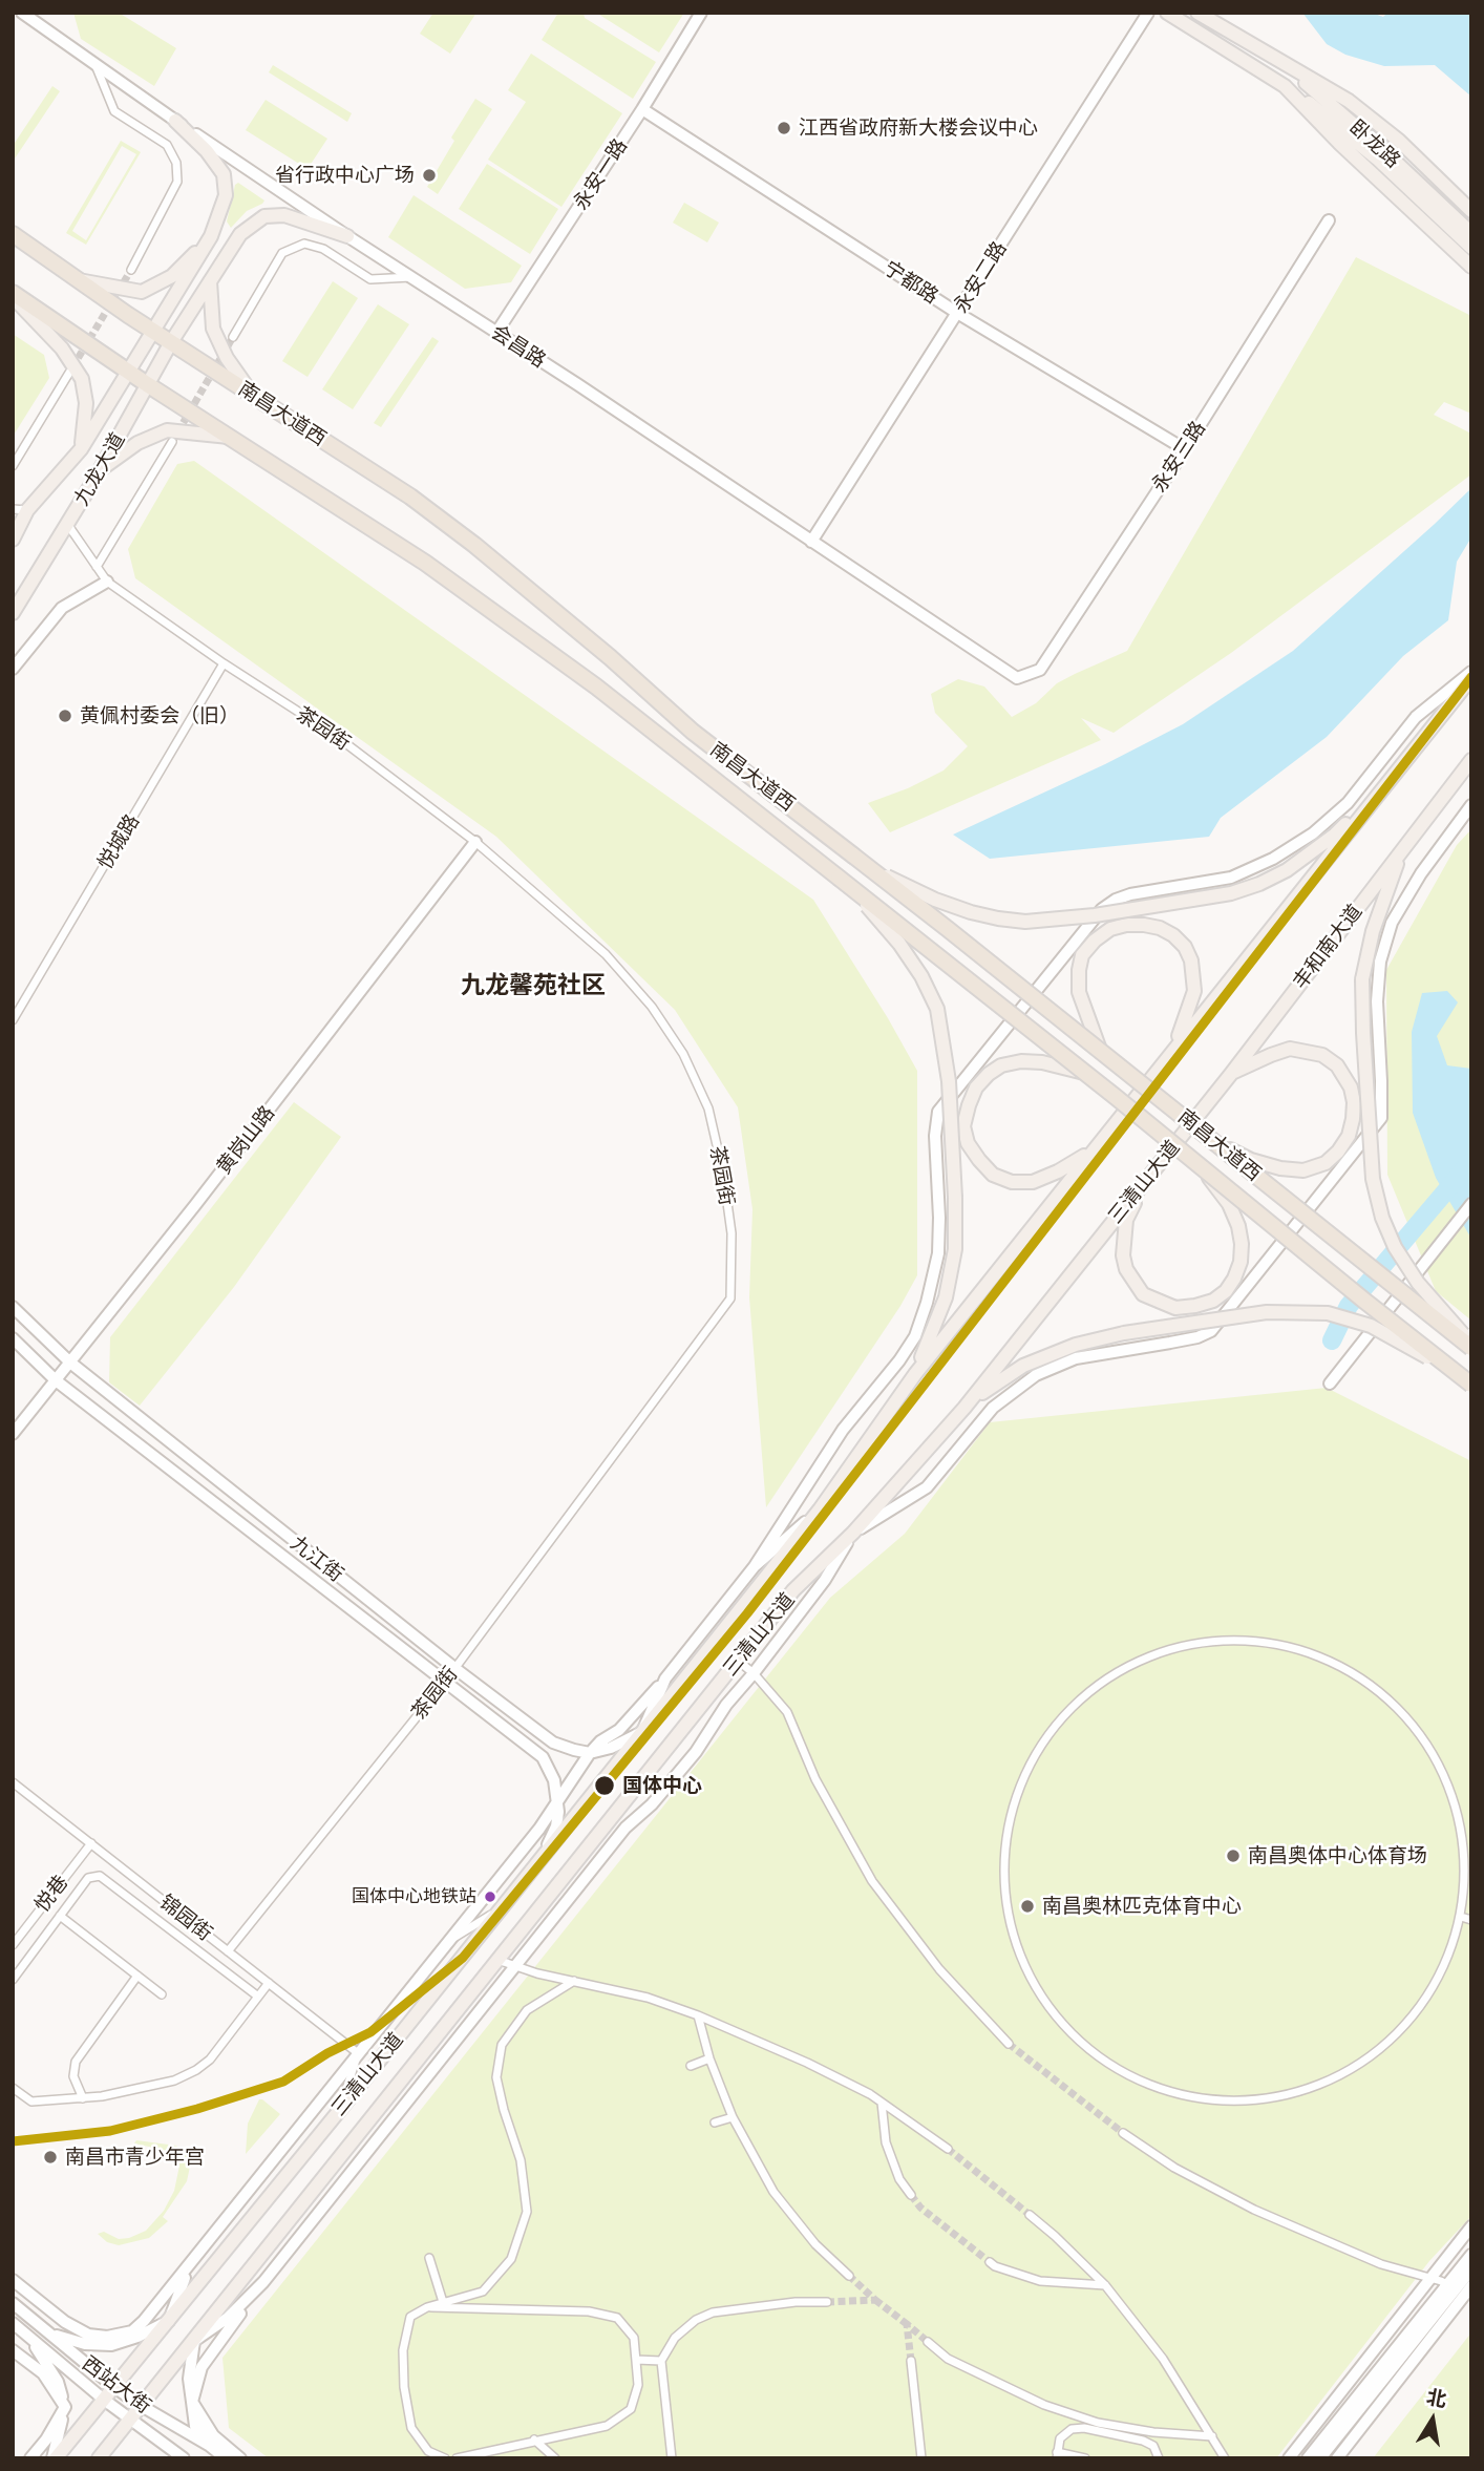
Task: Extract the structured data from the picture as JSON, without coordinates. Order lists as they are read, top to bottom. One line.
{"streets":{"highway":["南昌大道西"],"main road":["卧龙路","九龙大道","丰和南大道","三清山大道"],"street":["永安一路","永安二路","宁都路","会昌路","永安三路","茶园街","悦城路","黄岗山路","九江街","悦巷","锦园街","西站大街"]},"crossings":[["永安一路","宁都路"],["永安一路","会昌路"],["永安二路","宁都路"],["永安二路","会昌路"],["宁都路","永安三路"],["会昌路","永安三路"],["会昌路","九龙大道"],["南昌大道西","九龙大道"],["九龙大道","茶园街"],["茶园街","悦城路"],["茶园街","黄岗山路"],["茶园街","九江街"],["茶园街","锦园街"],["丰和南大道","三清山大道"],["黄岗山路","九江街"],["三清山大道","九江街"],["三清山大道","西站大街"],["悦巷","锦园街"]],"districts":["九龙馨苑社区"],"places":["江西省政府新大楼会议中心","省行政中心广场","黄佩村委会（旧）","国体中心","南昌奥体中心体育场","国体中心地铁站","南昌奥林匹克体育中心","南昌市青少年宫"],"north":"top"}
